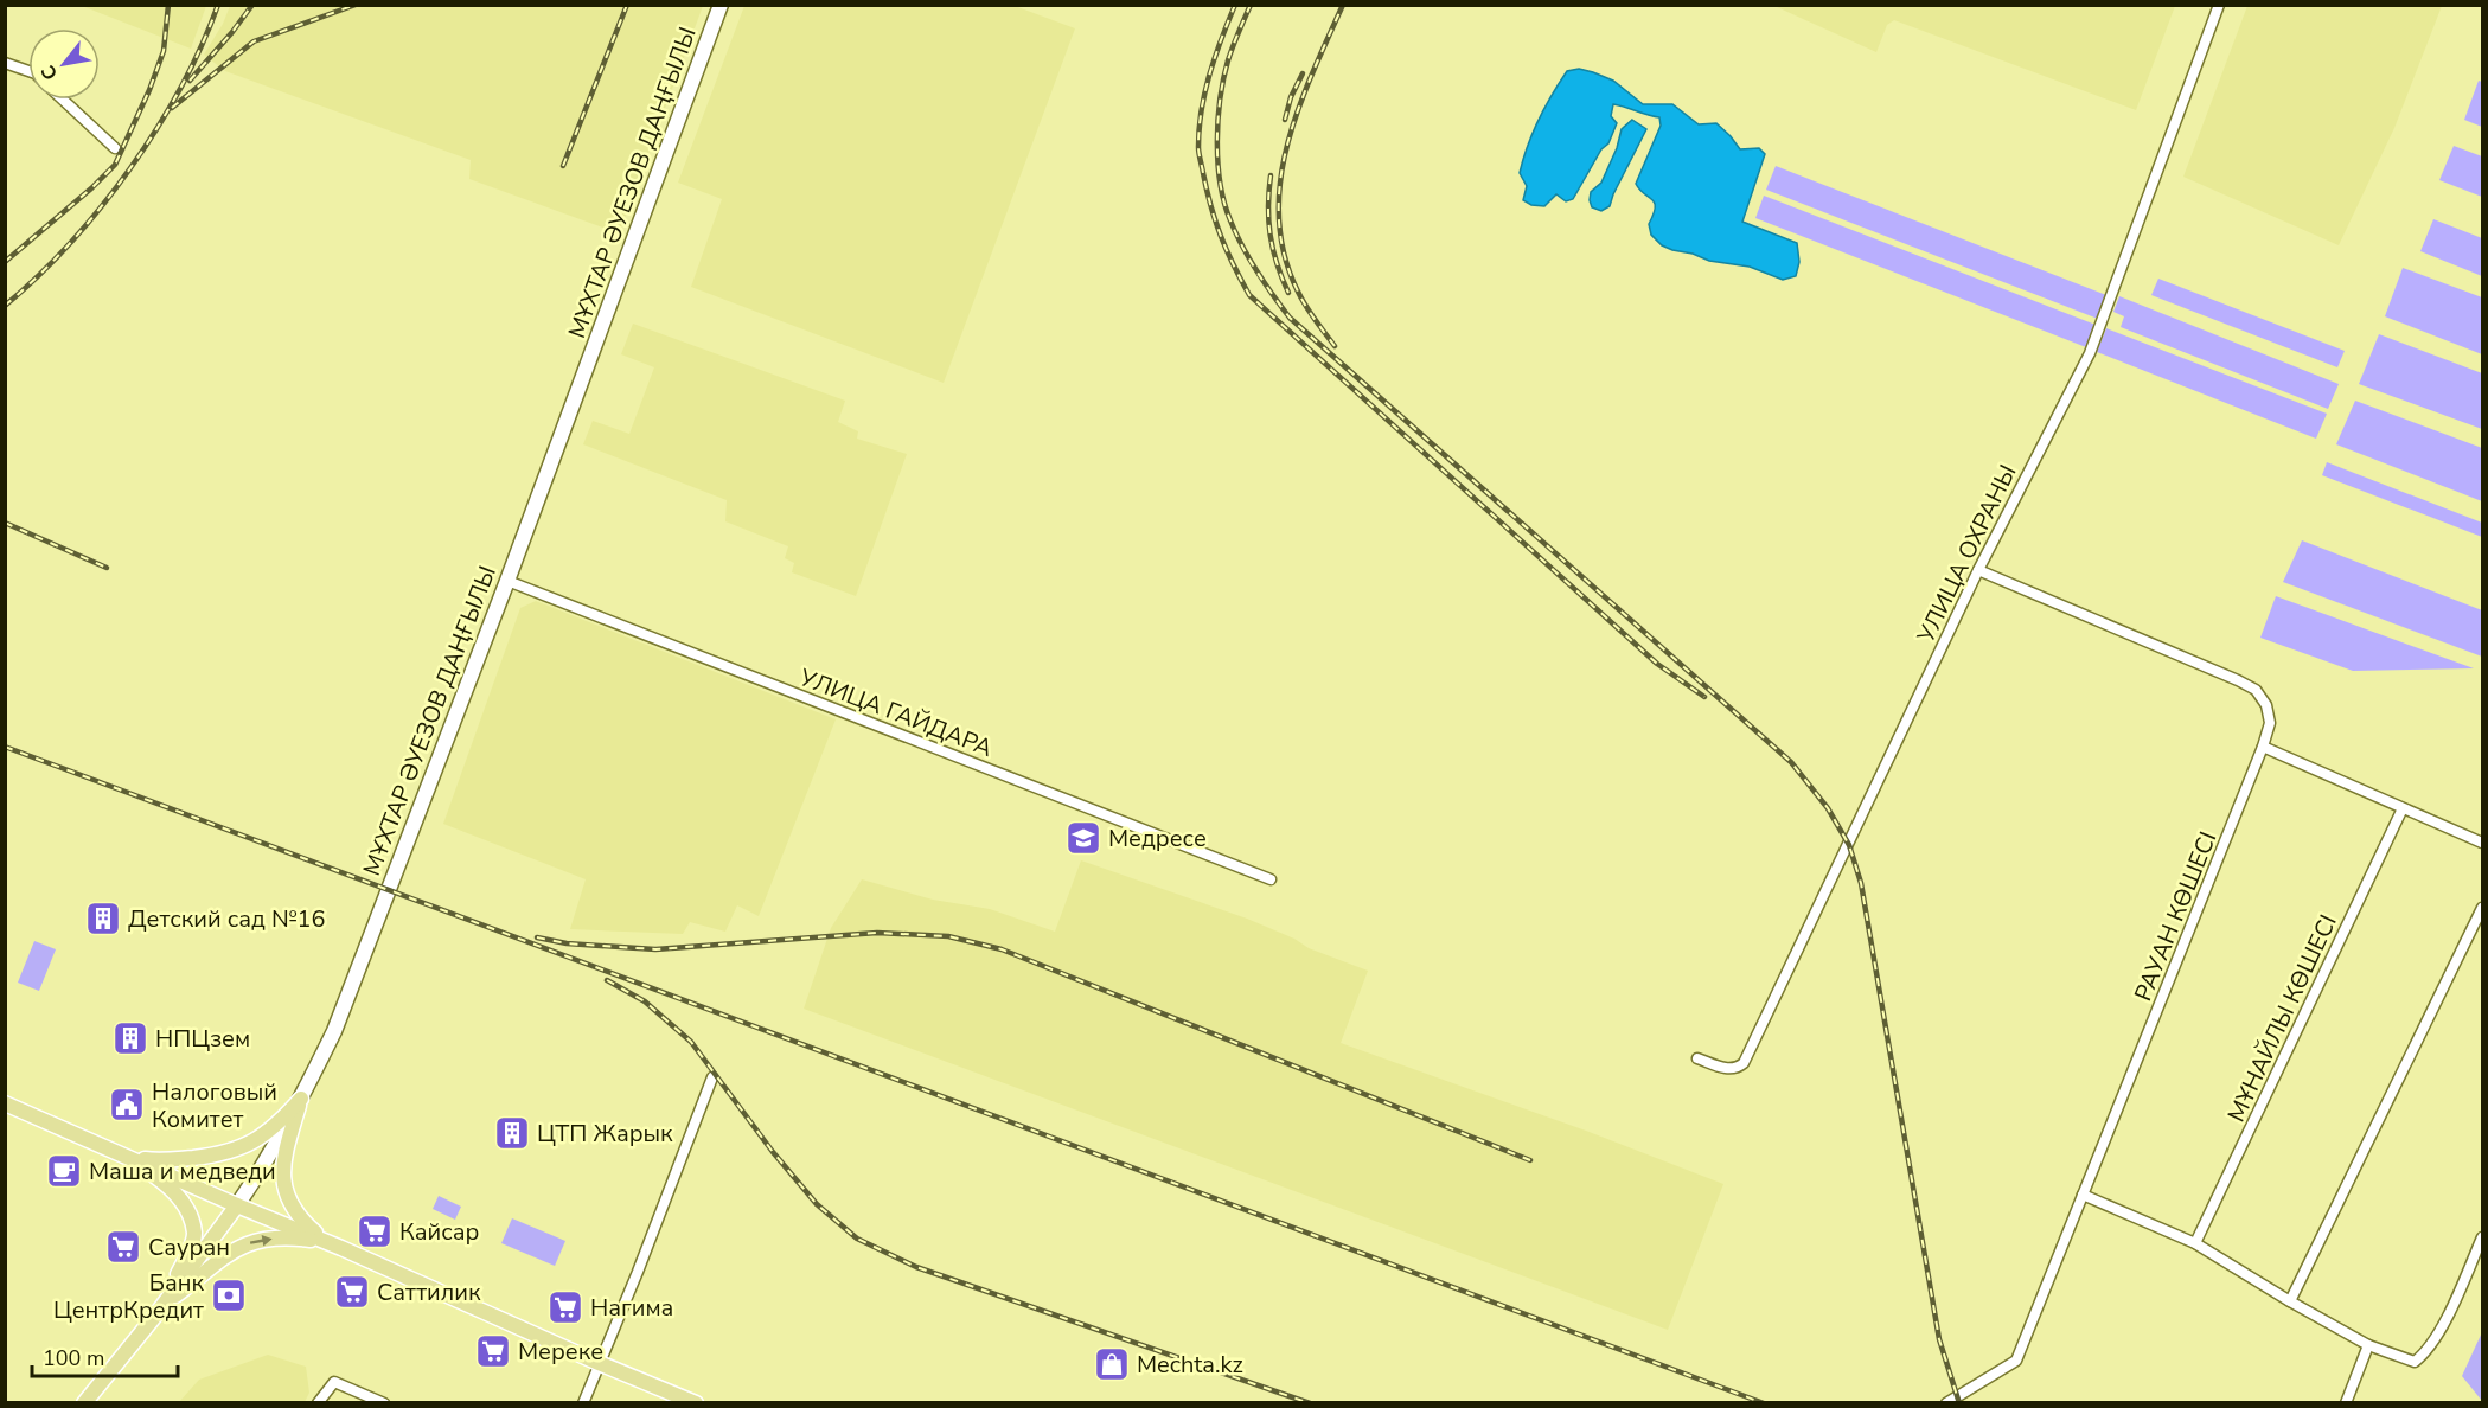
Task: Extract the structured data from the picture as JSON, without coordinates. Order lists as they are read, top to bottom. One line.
{"streets":{"main road":["МҰХТАР ӘУЕЗОВ ДАҢҒЫЛЫ"],"street":["УЛИЦА ОХРАНЫ","УЛИЦА ГАЙДАРА","РАУАН КӨШЕСІ","МҰНАЙЛЫ КӨШЕСІ"]},"crossings":[["МҰХТАР ӘУЕЗОВ ДАҢҒЫЛЫ","УЛИЦА ГАЙДАРА"],["УЛИЦА ОХРАНЫ","РАУАН КӨШЕСІ"]],"places":{"school or university":["Медресе"],"building":["Детский сад №16","НПЦзем","ЦТП Жарык"],"public building":["Налоговый Комитет"],"cafe":["Маша и медведи"],"supermarket":["Кайсар","Сауран","Саттилик","Нагима","Мереке"],"bank":["Банк ЦентрКредит"],"shop":["Mechta.kz"]},"scale_bar":"100 m","north":"bottom left"}
